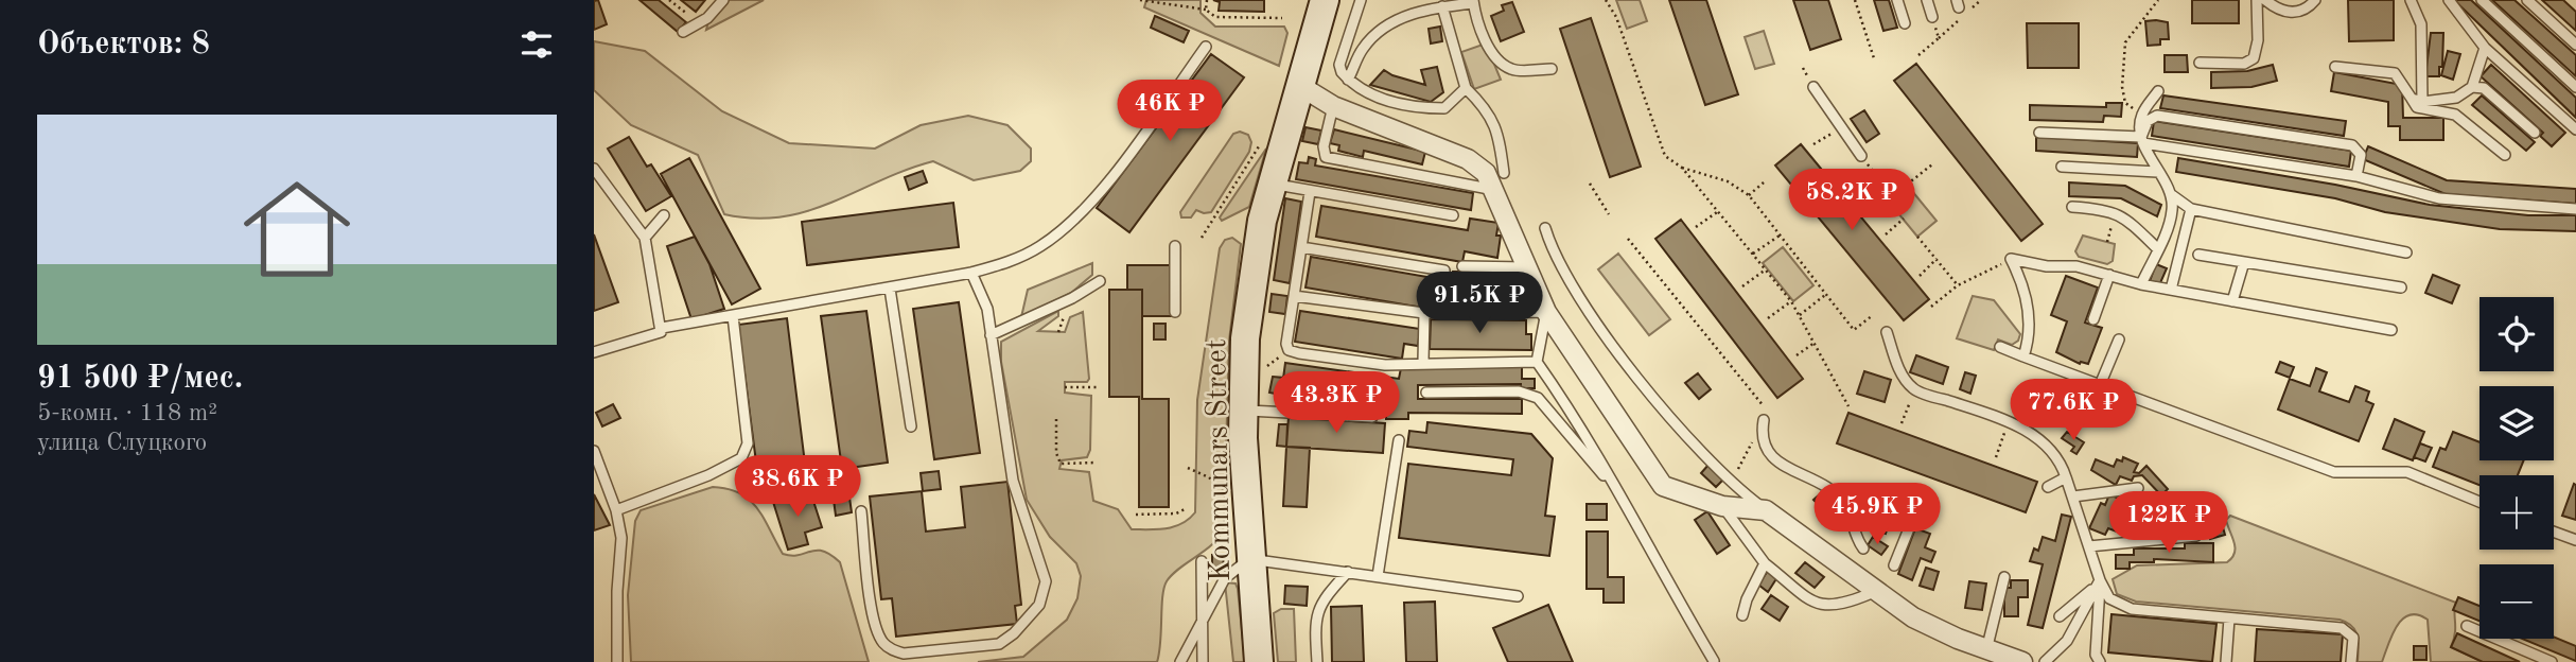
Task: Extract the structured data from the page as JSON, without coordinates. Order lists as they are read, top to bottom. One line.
{"streets":{"main road":["Kommunars Street"]},"page":{"heading":"Объектов: 8","price":["46K ₽","58.2K ₽","91.5K ₽","43.3K ₽","77.6K ₽","38.6K ₽","45.9K ₽","122K ₽"],"list":[{"name":"91 500 ₽/мес.","note":"5-комн. · 118 m² · улица Слуцкого"}],"map_buttons":["+","−"]}}
